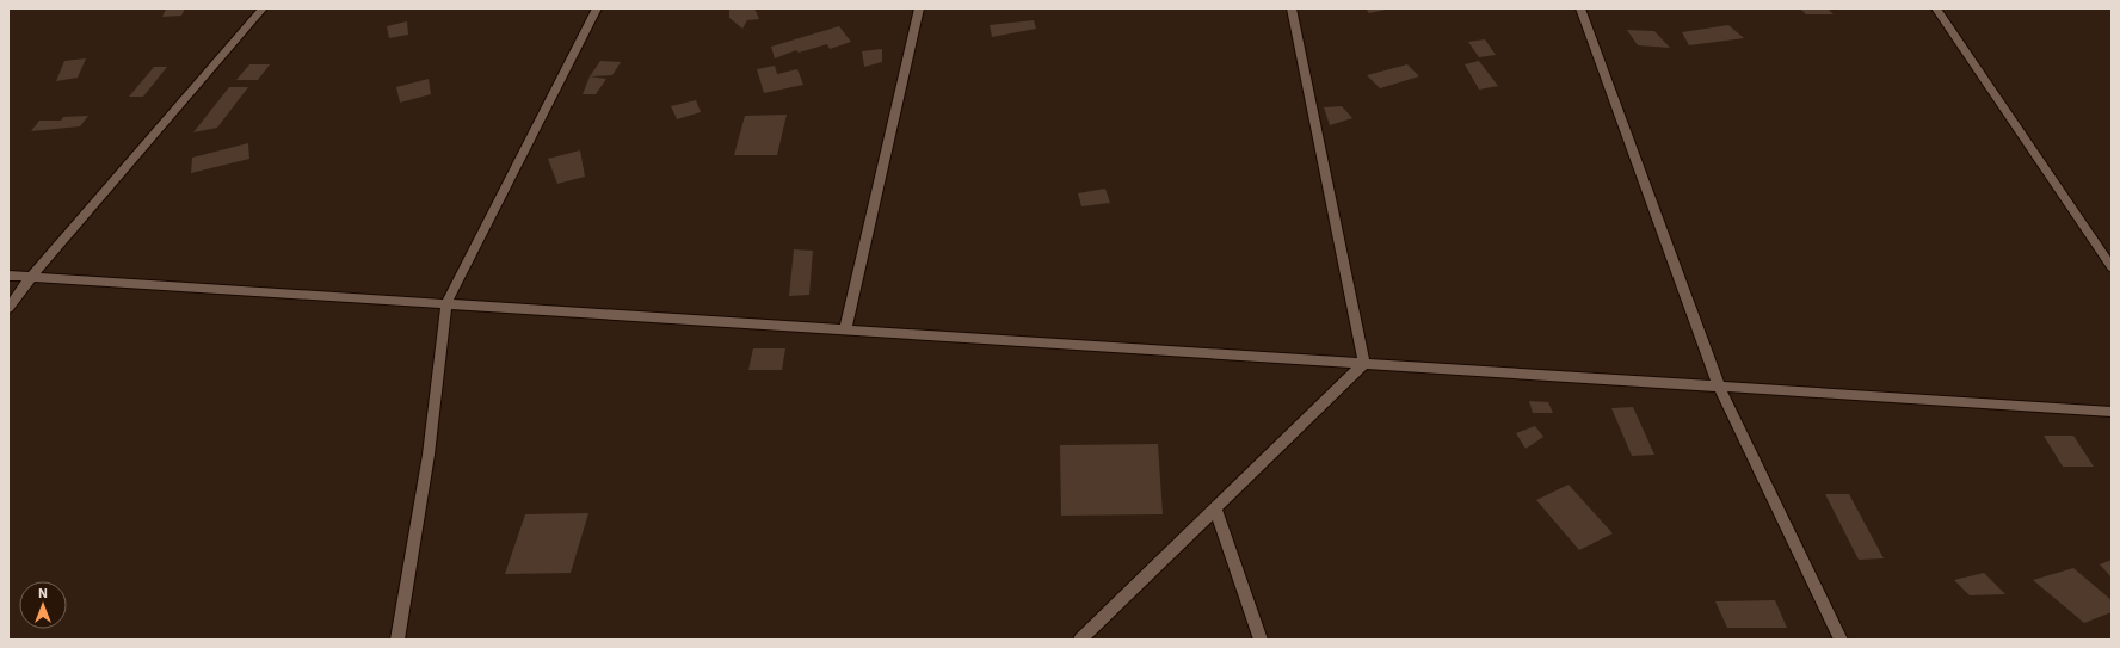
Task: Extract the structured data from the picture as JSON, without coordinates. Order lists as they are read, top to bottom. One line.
{"north":"top"}
